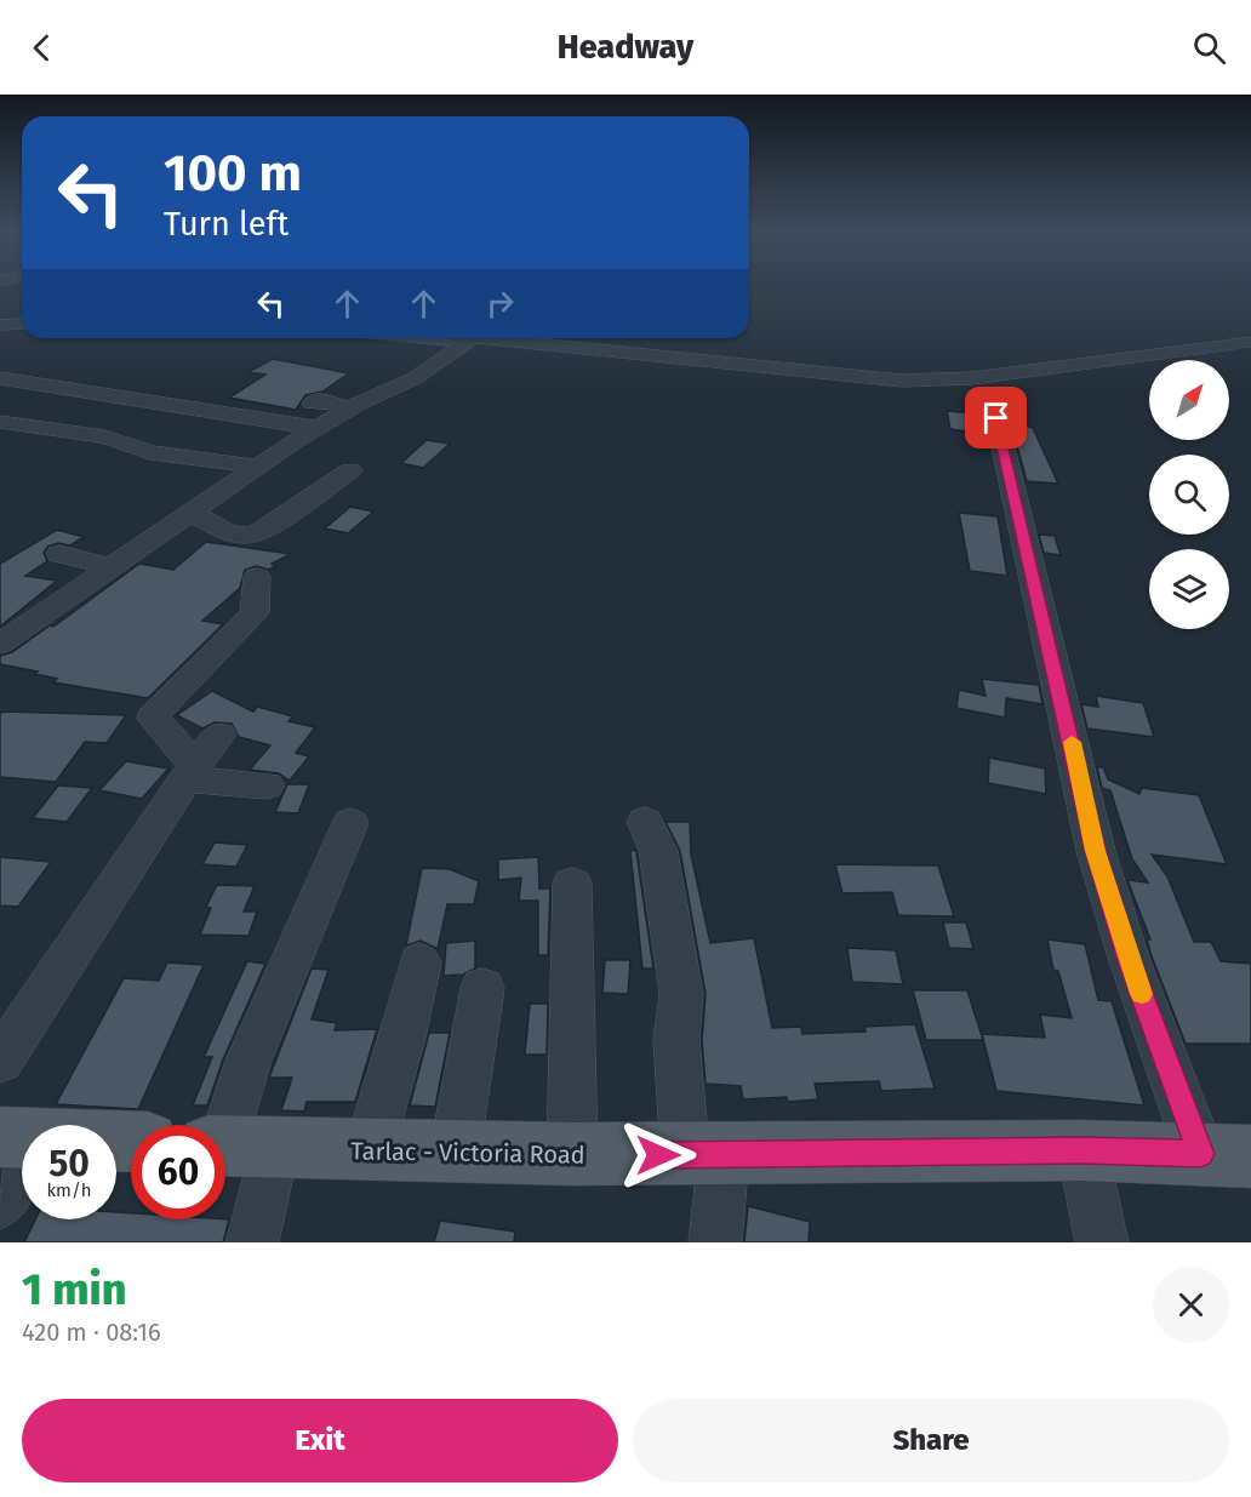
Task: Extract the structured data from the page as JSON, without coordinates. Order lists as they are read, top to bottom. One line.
{"streets":{"main road":["Tarlac - Victoria Road"]},"north":"top right","page":{"header":"Headway","turn":["100 m","Turn left"],"speed":"50 km/h","limit":"60","heading":["1 min","420 m · 08:16"],"buttons":["Exit","Share"]}}
